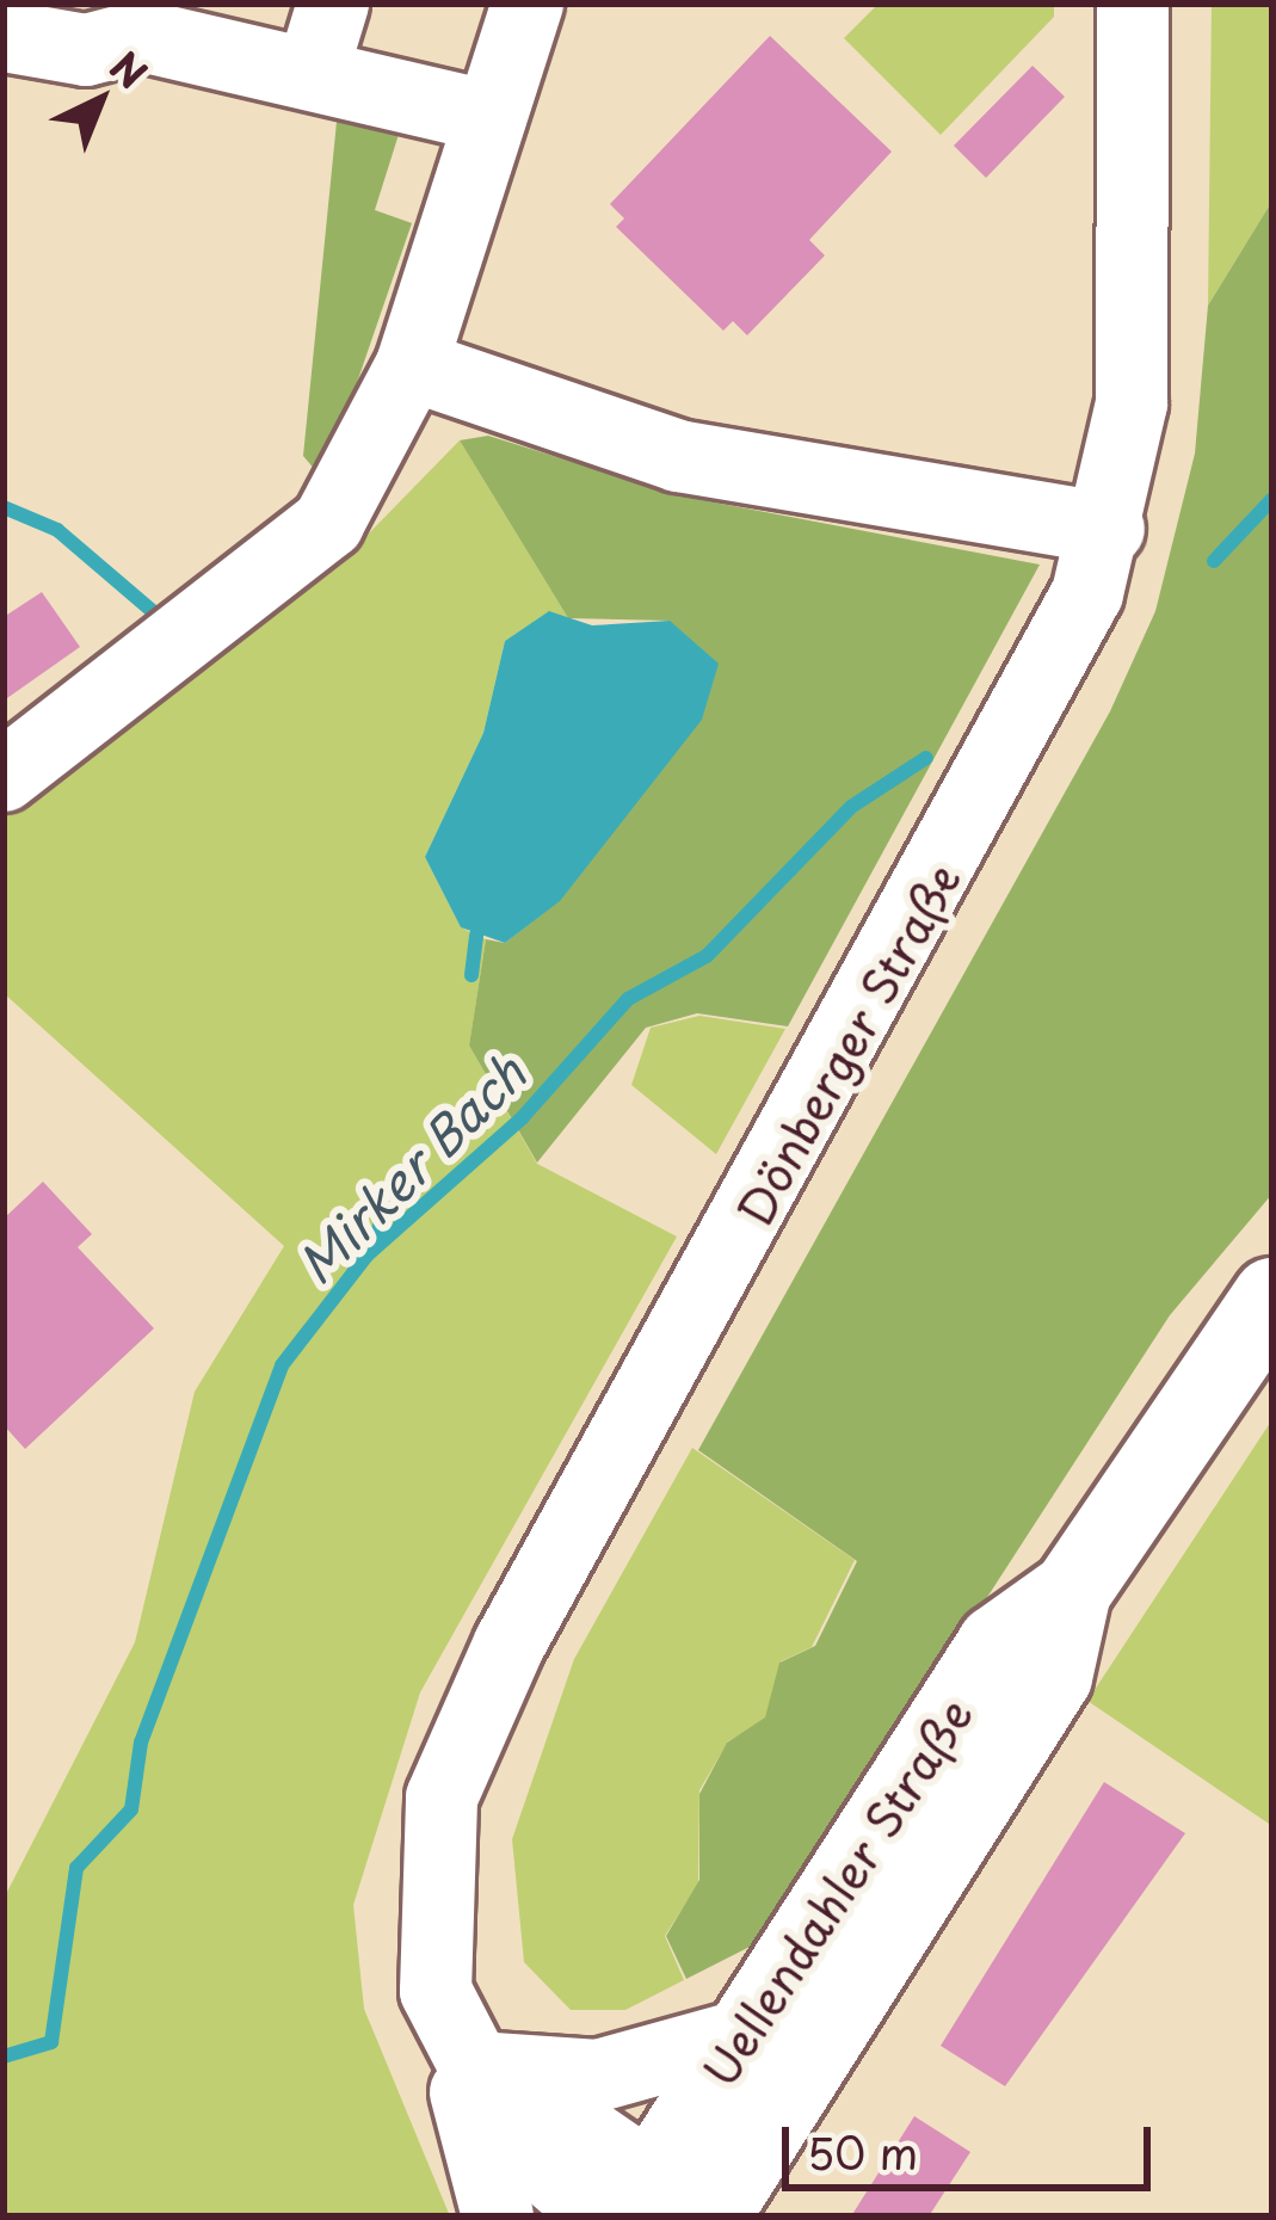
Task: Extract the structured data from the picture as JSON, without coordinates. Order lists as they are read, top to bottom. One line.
{"streets":{"main road":["Uellendahler Straße"],"street":["Dönberger Straße"]},"water":["Mirker Bach"],"scale_bar":"50 m","north":"top right"}
